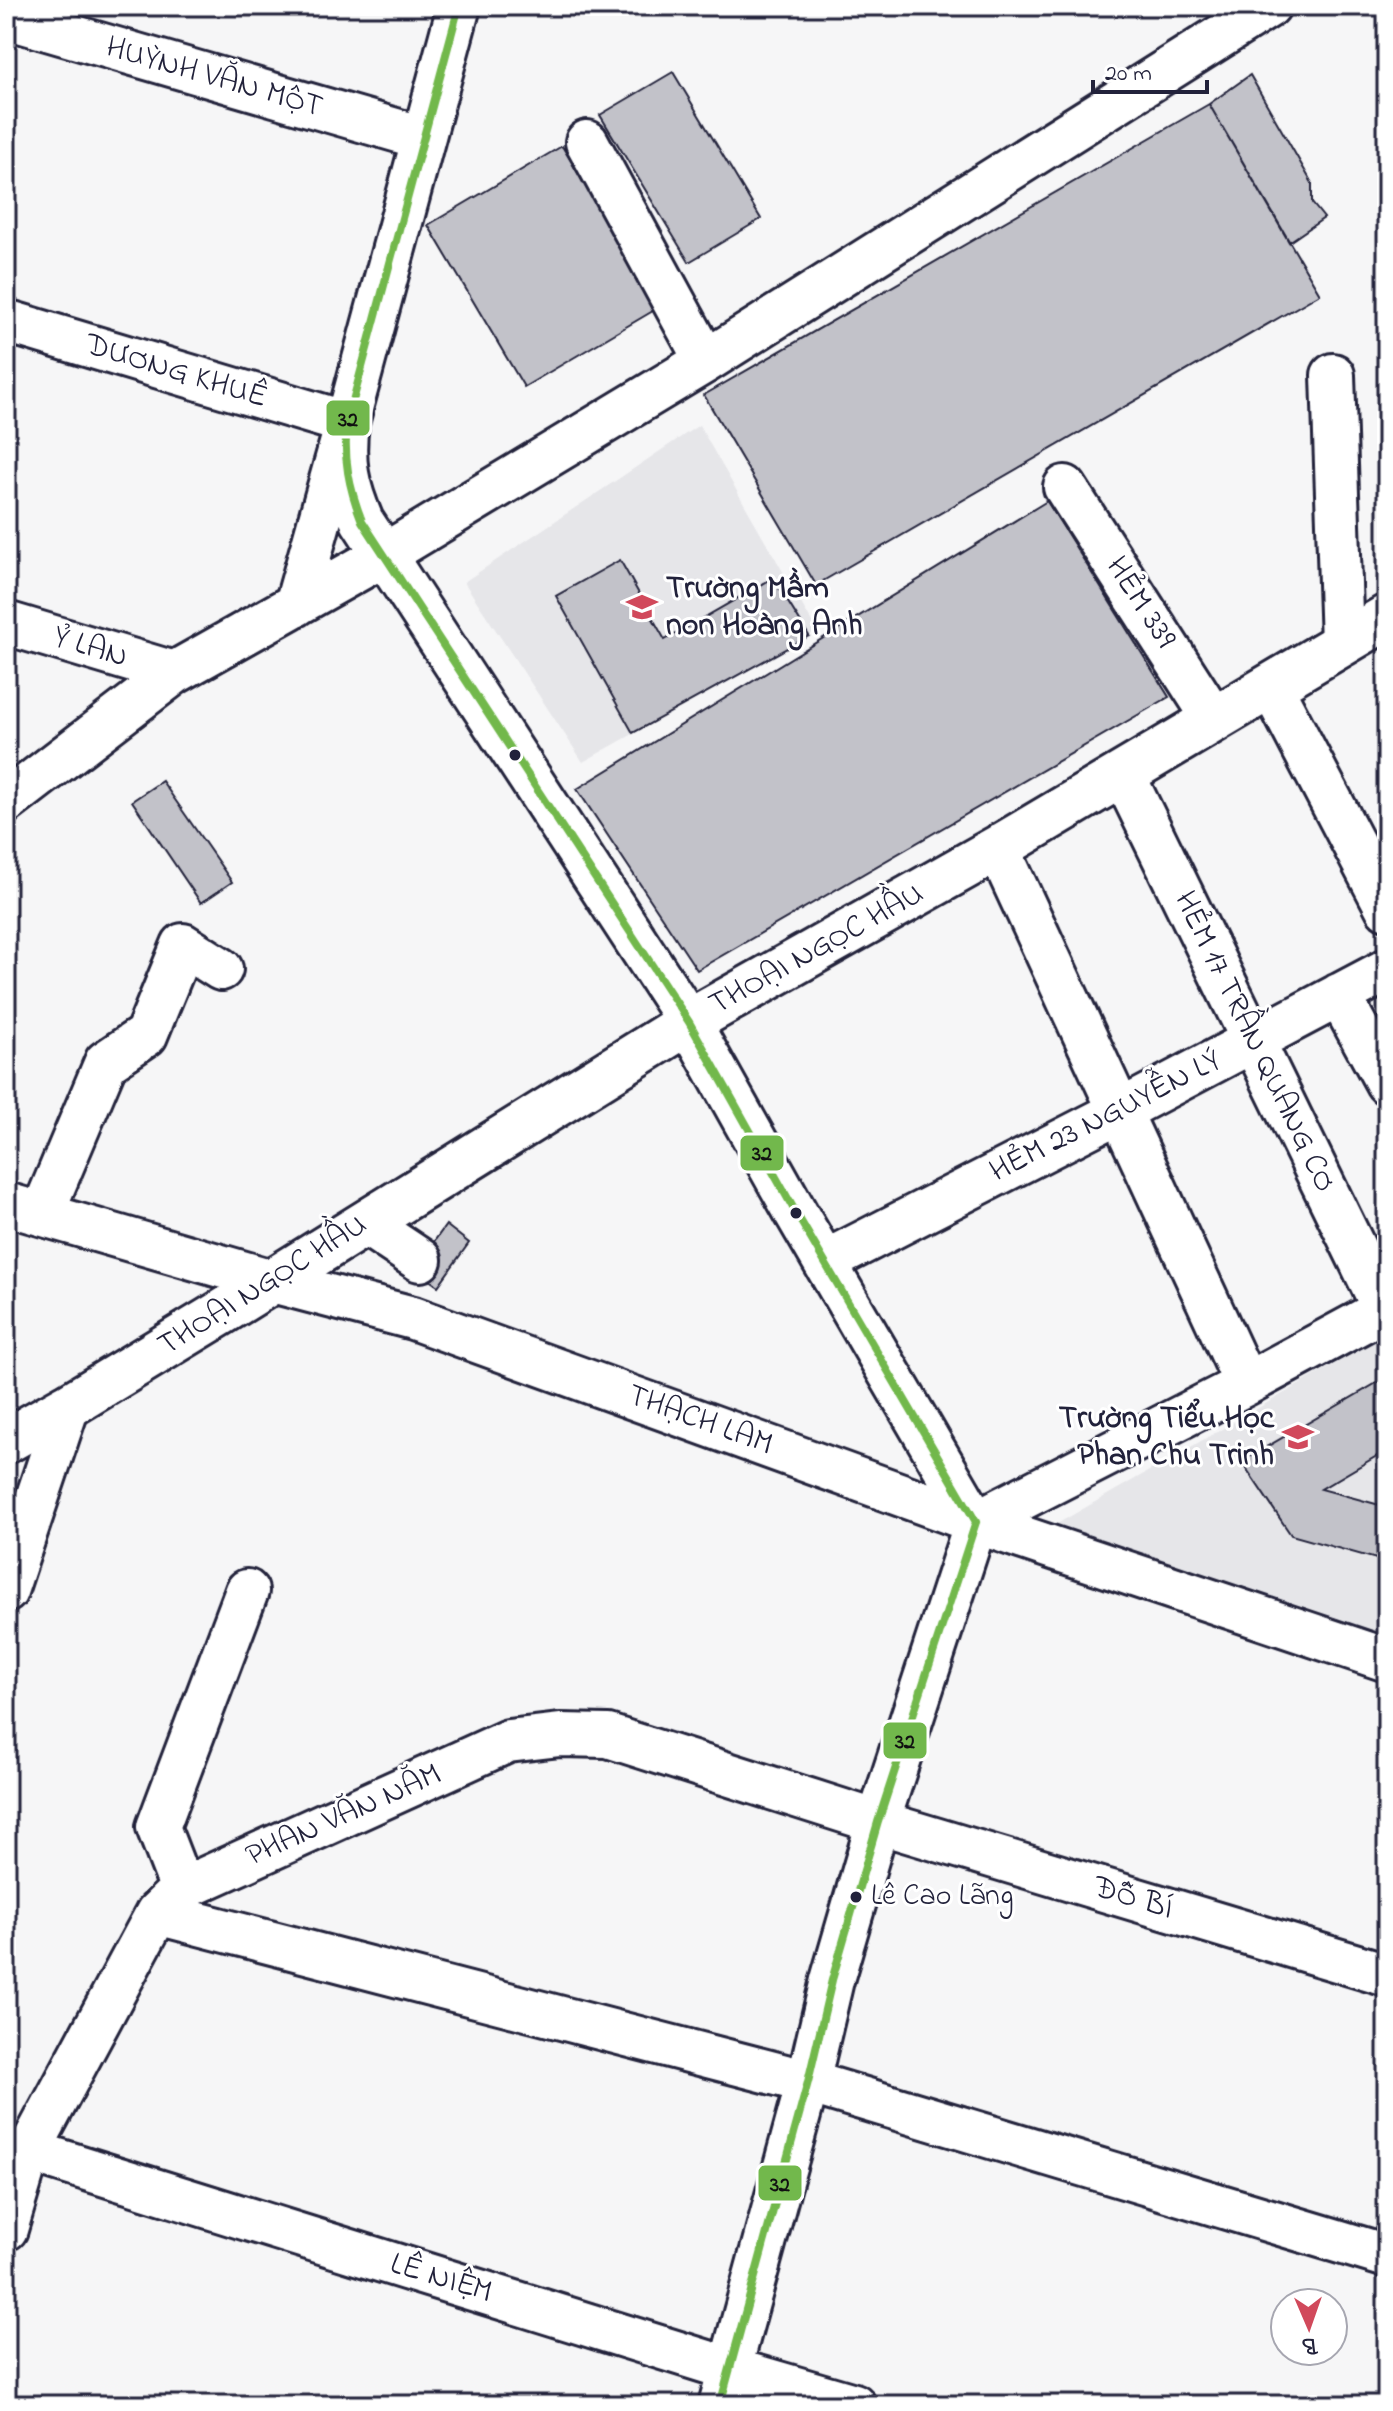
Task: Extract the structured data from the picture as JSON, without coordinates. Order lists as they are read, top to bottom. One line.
{"streets":{"main road":["THOẠI NGỌC HẦU"],"street":["HUỲNH VĂN MỘT","DƯƠNG KHUÊ","HẺM 339","Ỷ LAN","HẺM 17 TRẦN QUANG CƠ","HẺM 23 NGUYỄN LÝ","THẠCH LAM","PHAN VĂN NĂM","ĐỖ BÍ","LÊ NIỆM"]},"crossings":[["HẺM 339","THOẠI NGỌC HẦU"],["THOẠI NGỌC HẦU","HẺM 17 TRẦN QUANG CƠ"],["THOẠI NGỌC HẦU","THẠCH LAM"],["HẺM 17 TRẦN QUANG CƠ","HẺM 23 NGUYỄN LÝ"],["PHAN VĂN NĂM","ĐỖ BÍ"]],"places":{"school or university":["Trường Mầm non Hoàng Anh","Trường Tiểu Học Phan Chu Trinh"],"other":["Lê Cao Lãng"]},"lines":["transit line 32"],"scale_bar":"20 m","north":"bottom"}
